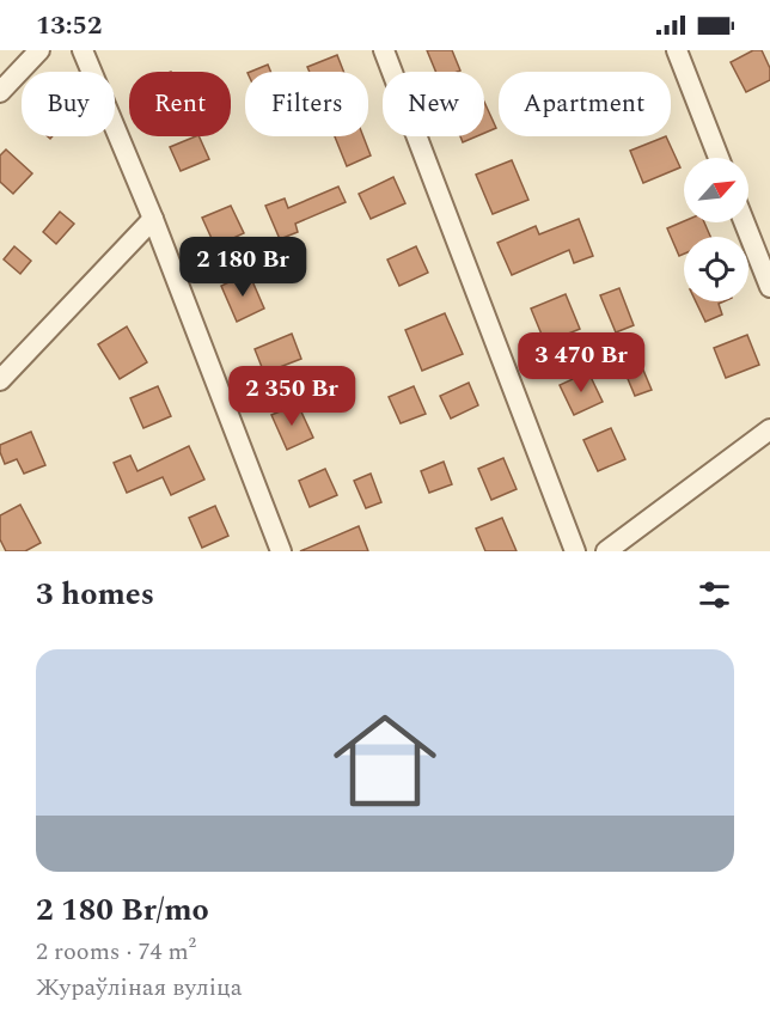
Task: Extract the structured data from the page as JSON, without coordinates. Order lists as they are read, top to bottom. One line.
{"north":"top right","page":{"status":"13:52","chip":["Buy","Rent","Filters","New","Apartment"],"price":["2 180 Br","3 470 Br","2 350 Br"],"heading":"3 homes","list":[{"name":"2 180 Br/mo","note":"2 rooms · 74 m² · Жураўліная вуліца"}]}}
